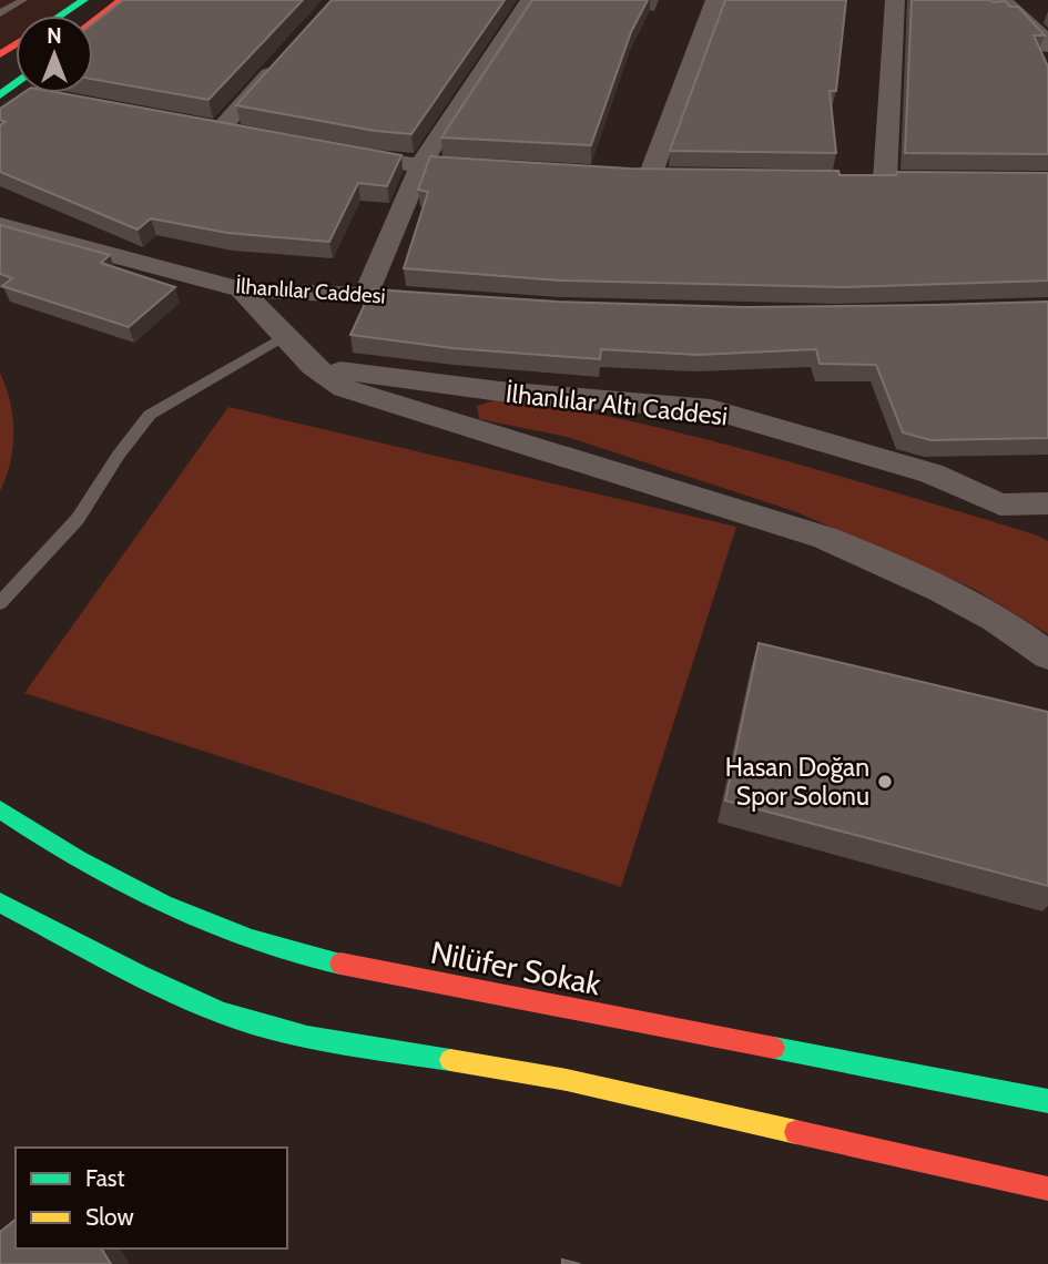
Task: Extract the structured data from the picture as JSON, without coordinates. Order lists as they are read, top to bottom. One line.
{"streets":{"main road":["Nilüfer Sokak"],"street":["İlhanlılar Caddesi","İlhanlılar Altı Caddesi"]},"places":["Hasan Doğan Spor Solonu"],"legend":["Fast","Slow"],"north":"top"}
